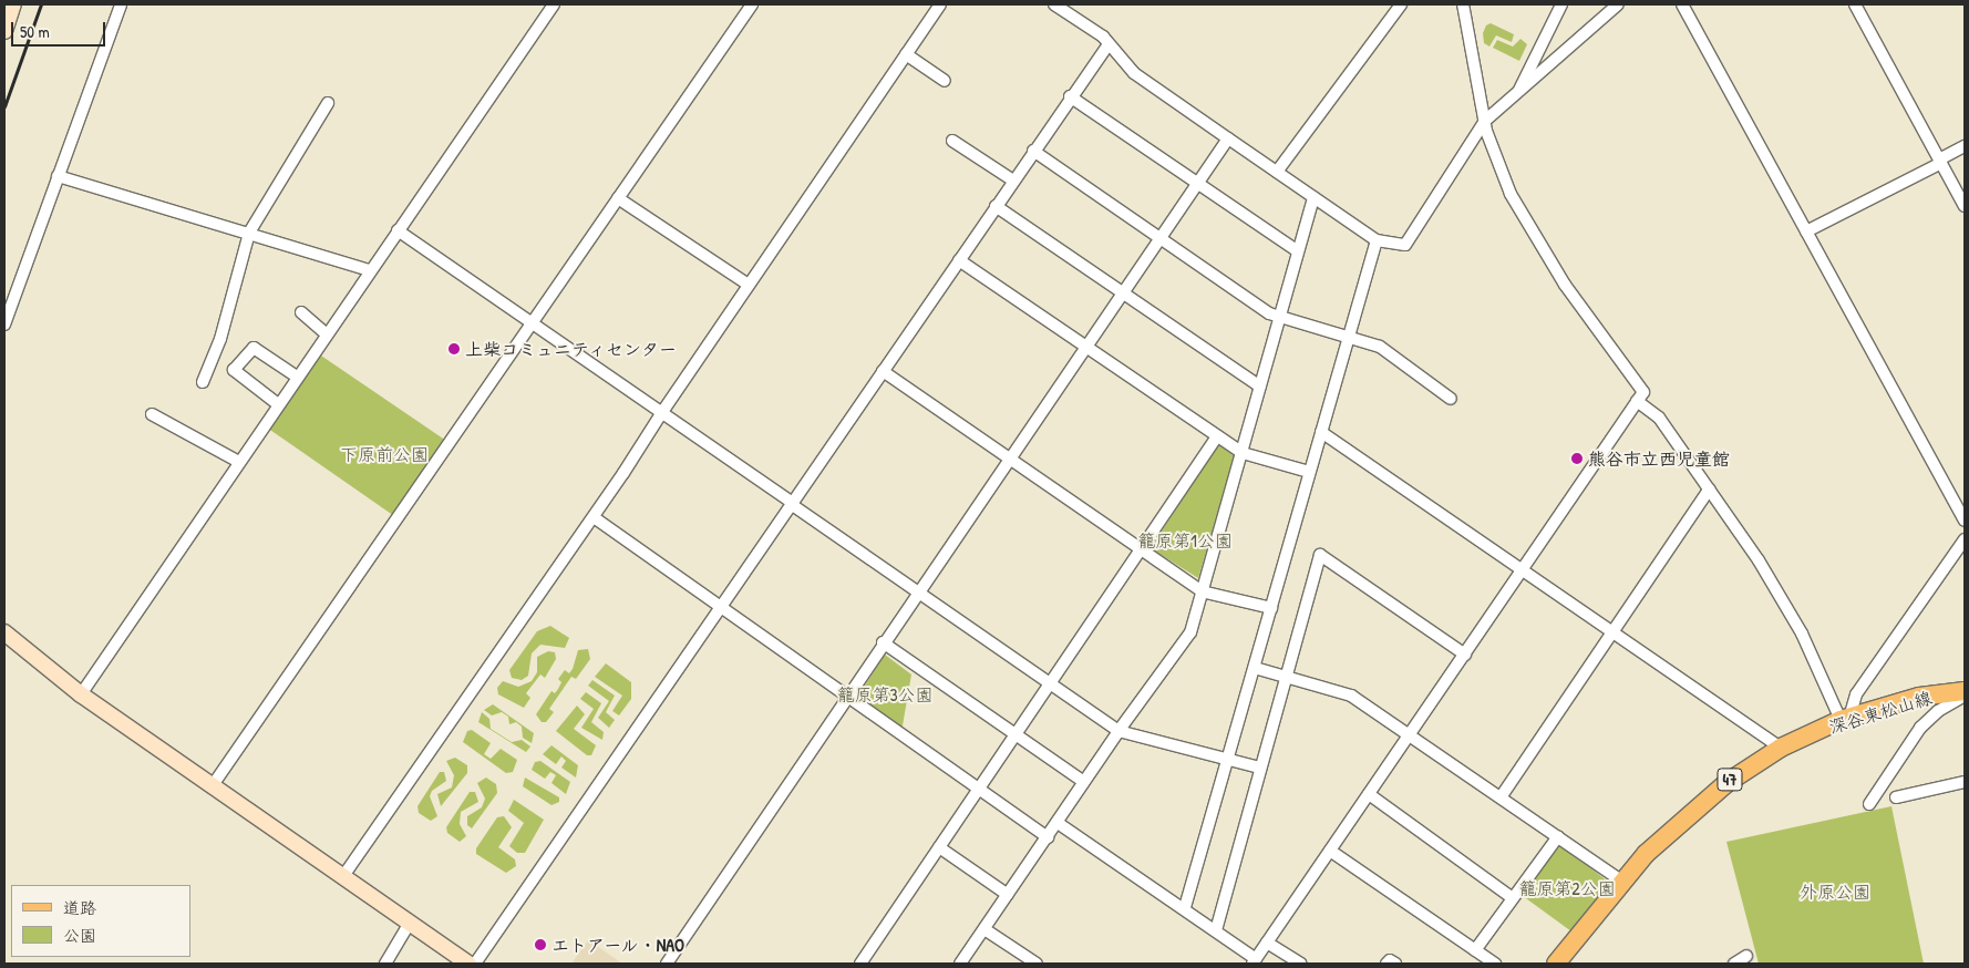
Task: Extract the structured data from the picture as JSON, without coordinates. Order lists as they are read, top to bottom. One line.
{"streets":{"main road":["深谷東松山線","47"]},"parks":["下原前公園","籠原第1公園","籠原第3公園","籠原第2公園","外原公園"],"places":["上柴コミュニティセンター","熊谷市立西児童館","エトアール・NAO"],"legend":["道路","公園"],"scale_bar":"50 m"}
